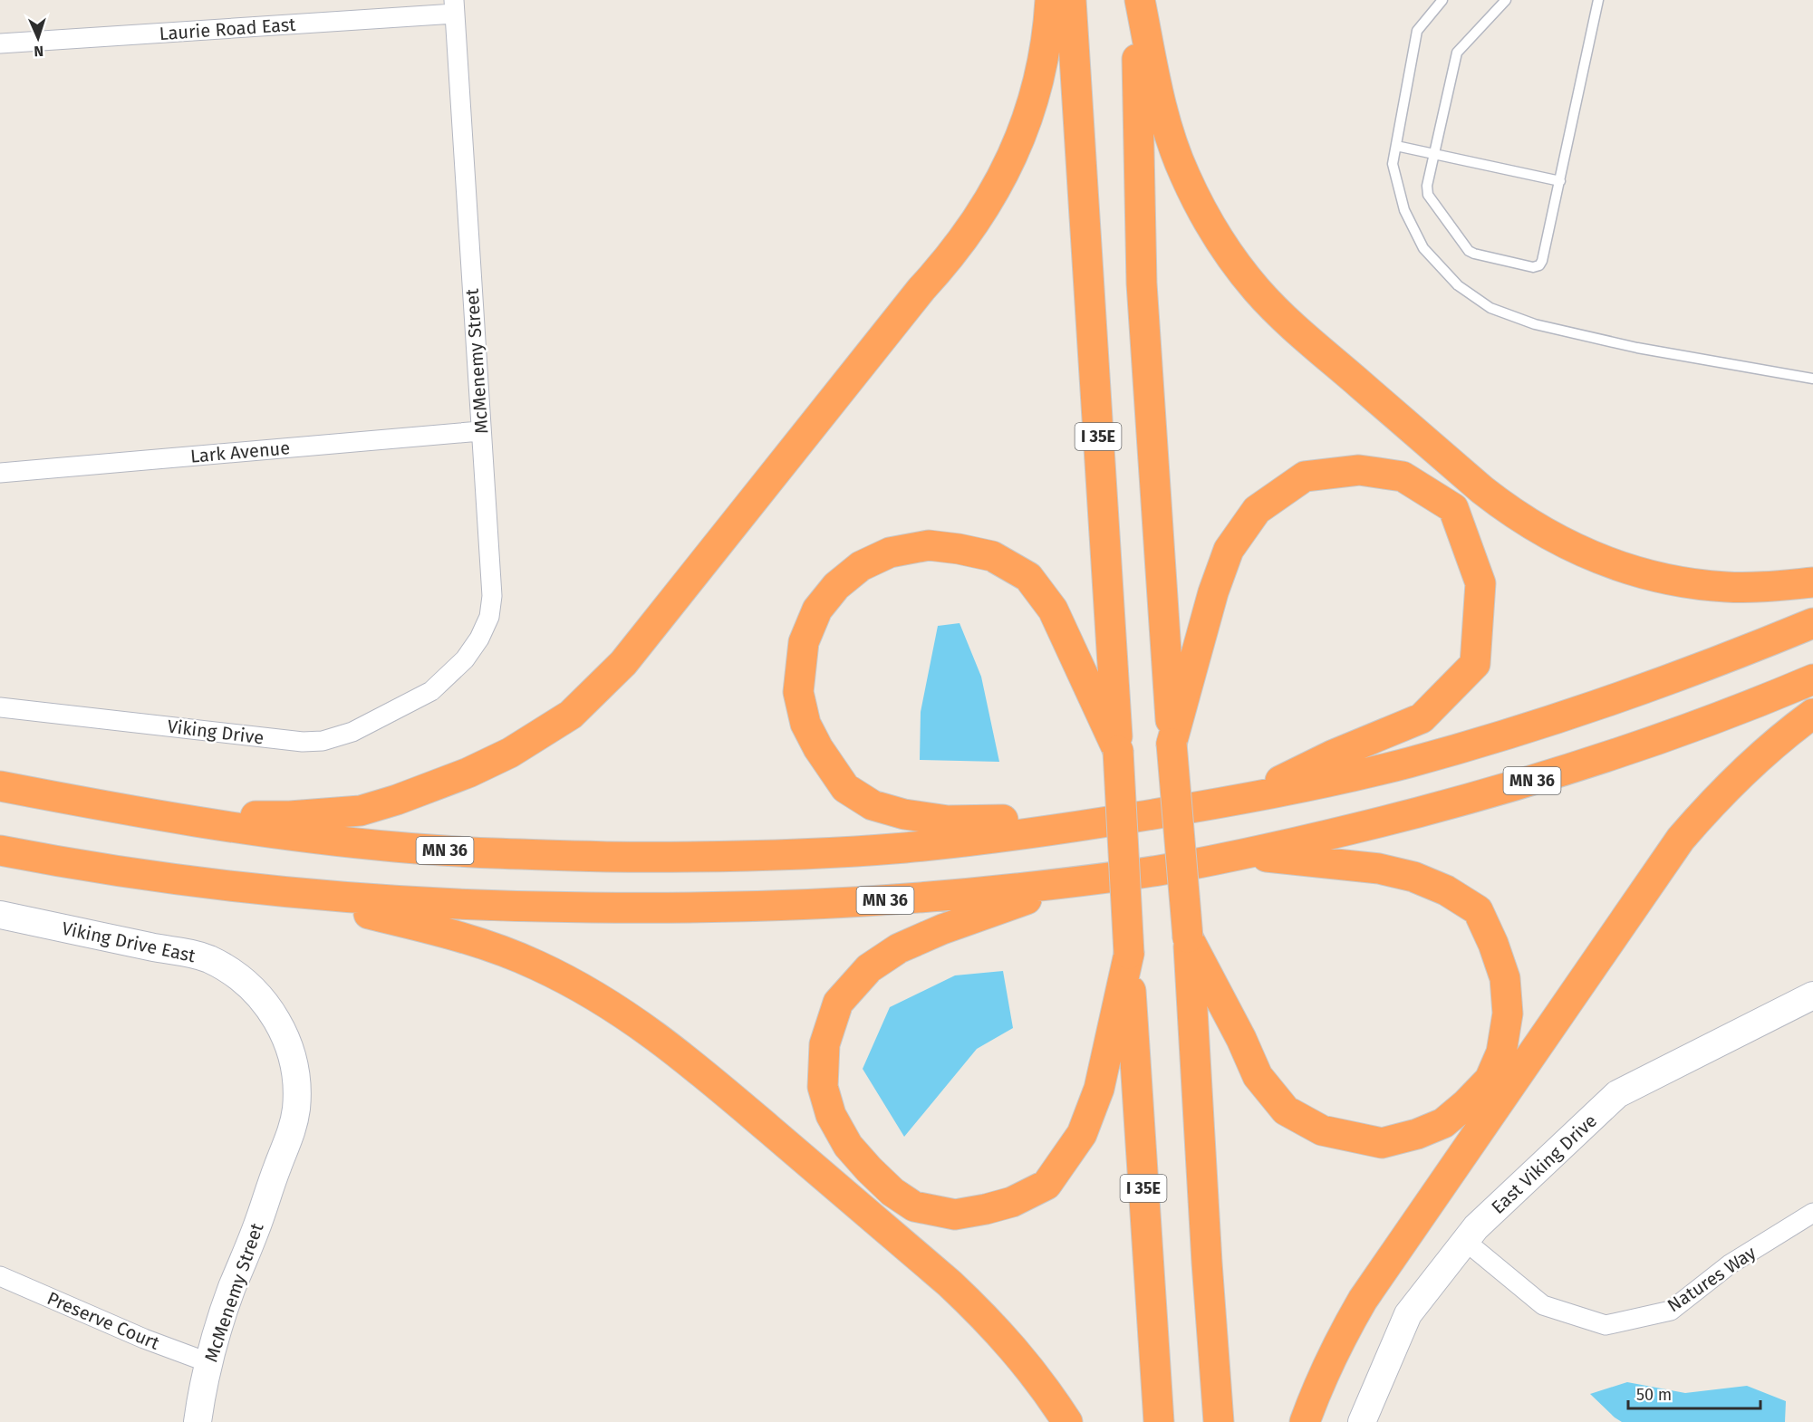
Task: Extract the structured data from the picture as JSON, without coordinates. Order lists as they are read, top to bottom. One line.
{"streets":{"highway":["I 35E","MN 36"],"street":["Laurie Road East","McMenemy Street","Lark Avenue","Viking Drive","Viking Drive East","East Viking Drive","Natures Way","Preserve Court"]},"crossings":[["Laurie Road East","McMenemy Street"],["McMenemy Street","Lark Avenue"],["McMenemy Street","Viking Drive"],["McMenemy Street","Viking Drive East"],["McMenemy Street","Preserve Court"],["East Viking Drive","Natures Way"]],"scale_bar":"50 m","north":"bottom"}
